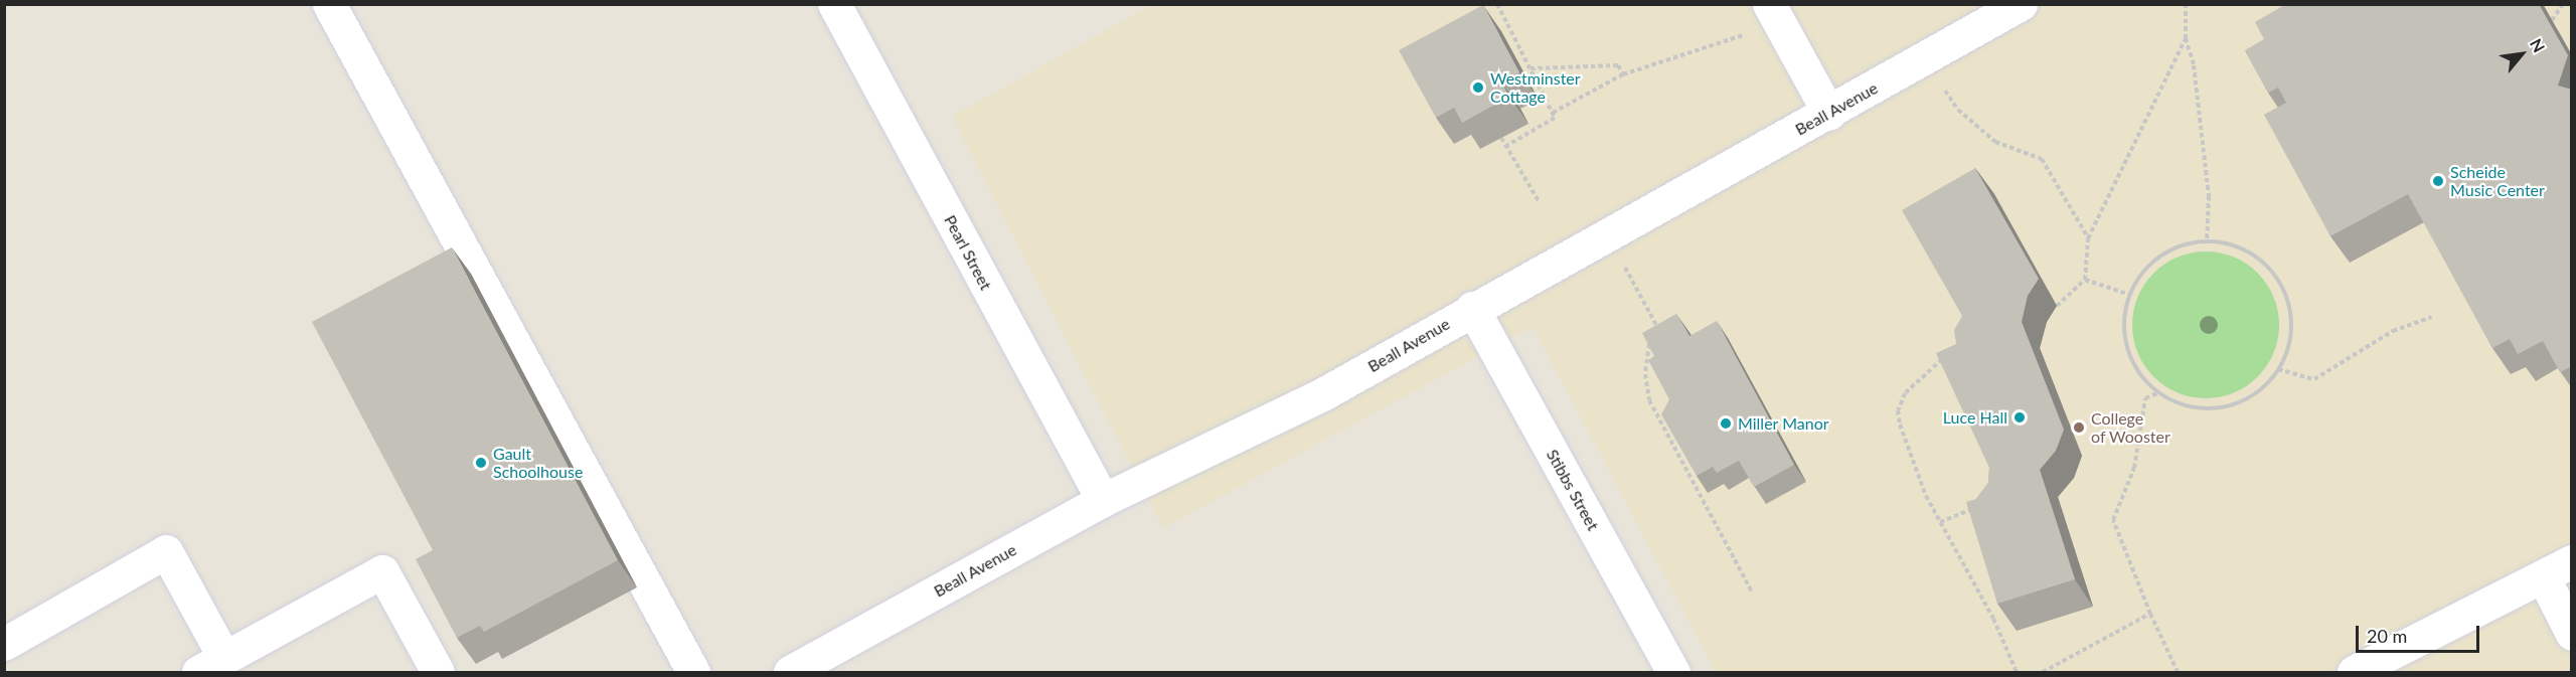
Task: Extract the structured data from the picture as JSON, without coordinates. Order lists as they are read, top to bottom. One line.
{"streets":{"street":["Beall Avenue","Pearl Street","Stibbs Street"]},"crossings":[["Beall Avenue","Pearl Street"],["Beall Avenue","Stibbs Street"]],"places":["Westminster Cottage","Scheide Music Center","Luce Hall","Miller Manor","College of Wooster","Gault Schoolhouse"],"scale_bar":"20 m","north":"top right"}
